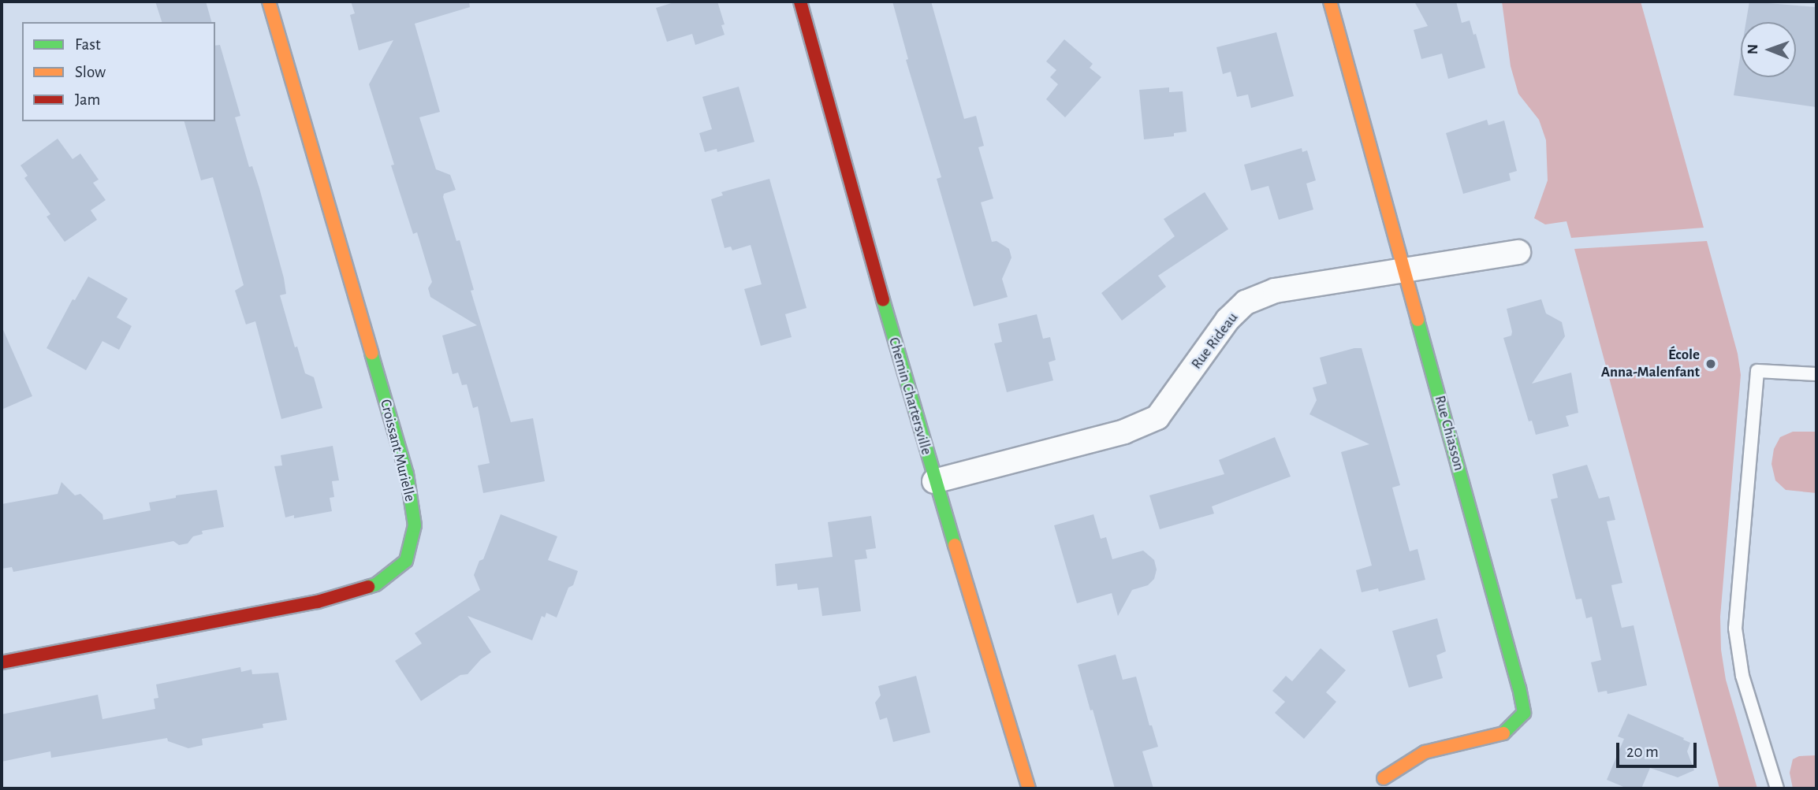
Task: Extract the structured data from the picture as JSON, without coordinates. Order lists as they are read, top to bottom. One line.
{"streets":{"street":["Rue Rideau","Chemin Chartersville","Rue Chiasson","Croissant Murielle"]},"crossings":[["Rue Rideau","Chemin Chartersville"],["Rue Rideau","Rue Chiasson"]],"places":["École Anna-Malenfant"],"legend":["Fast","Slow","Jam"],"scale_bar":"20 m","north":"left"}
